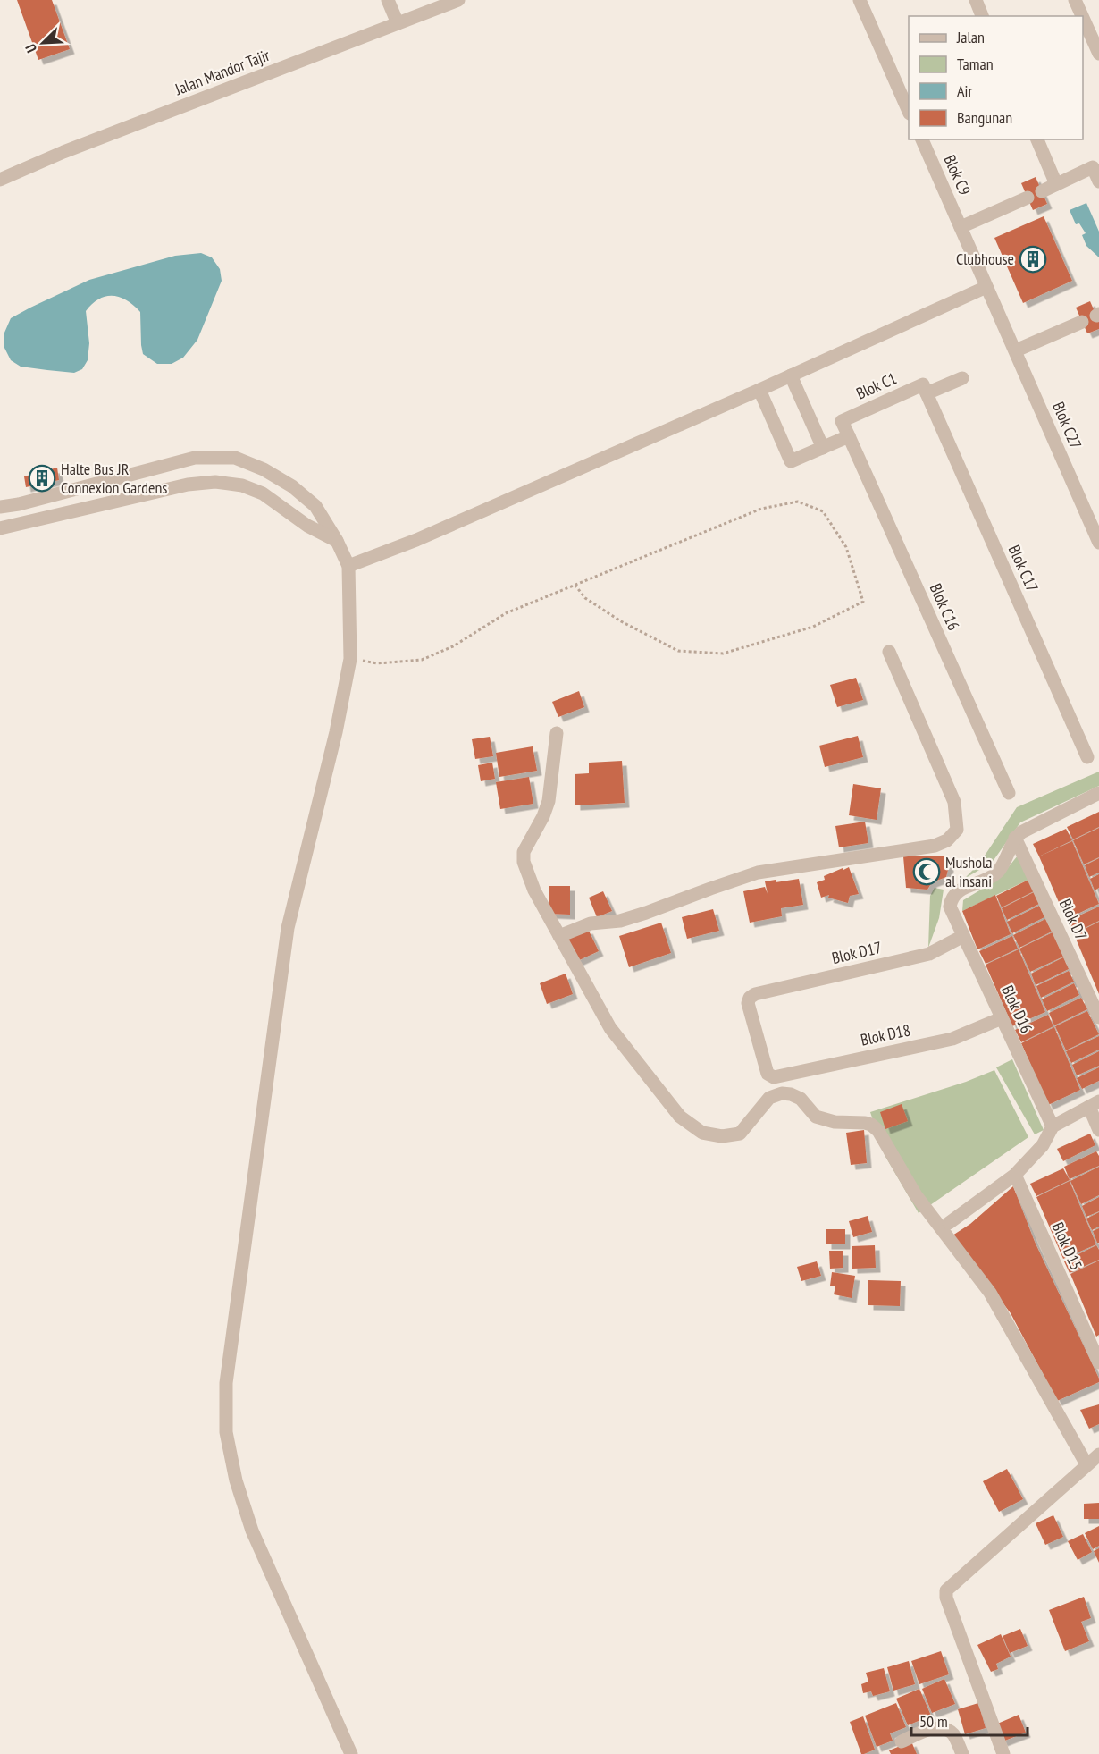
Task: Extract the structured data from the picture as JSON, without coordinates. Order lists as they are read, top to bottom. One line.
{"streets":{"street":["Jalan Mandor Tajir","Blok C9","Blok C1","Blok C27","Blok C17","Blok C16","Blok D7","Blok D17","Blok D16","Blok D18","Blok D15"]},"crossings":[["Blok C9","Blok C27"],["Blok C1","Blok C17"],["Blok C1","Blok C16"],["Blok D7","Blok D16"],["Blok D17","Blok D16"],["Blok D17","Blok D18"],["Blok D16","Blok D18"]],"places":{"building":["Clubhouse","Halte Bus JR Connexion Gardens"],"mosque":["Mushola al insani"]},"legend":["Jalan","Taman","Air","Bangunan"],"scale_bar":"50 m","north":"bottom left"}
